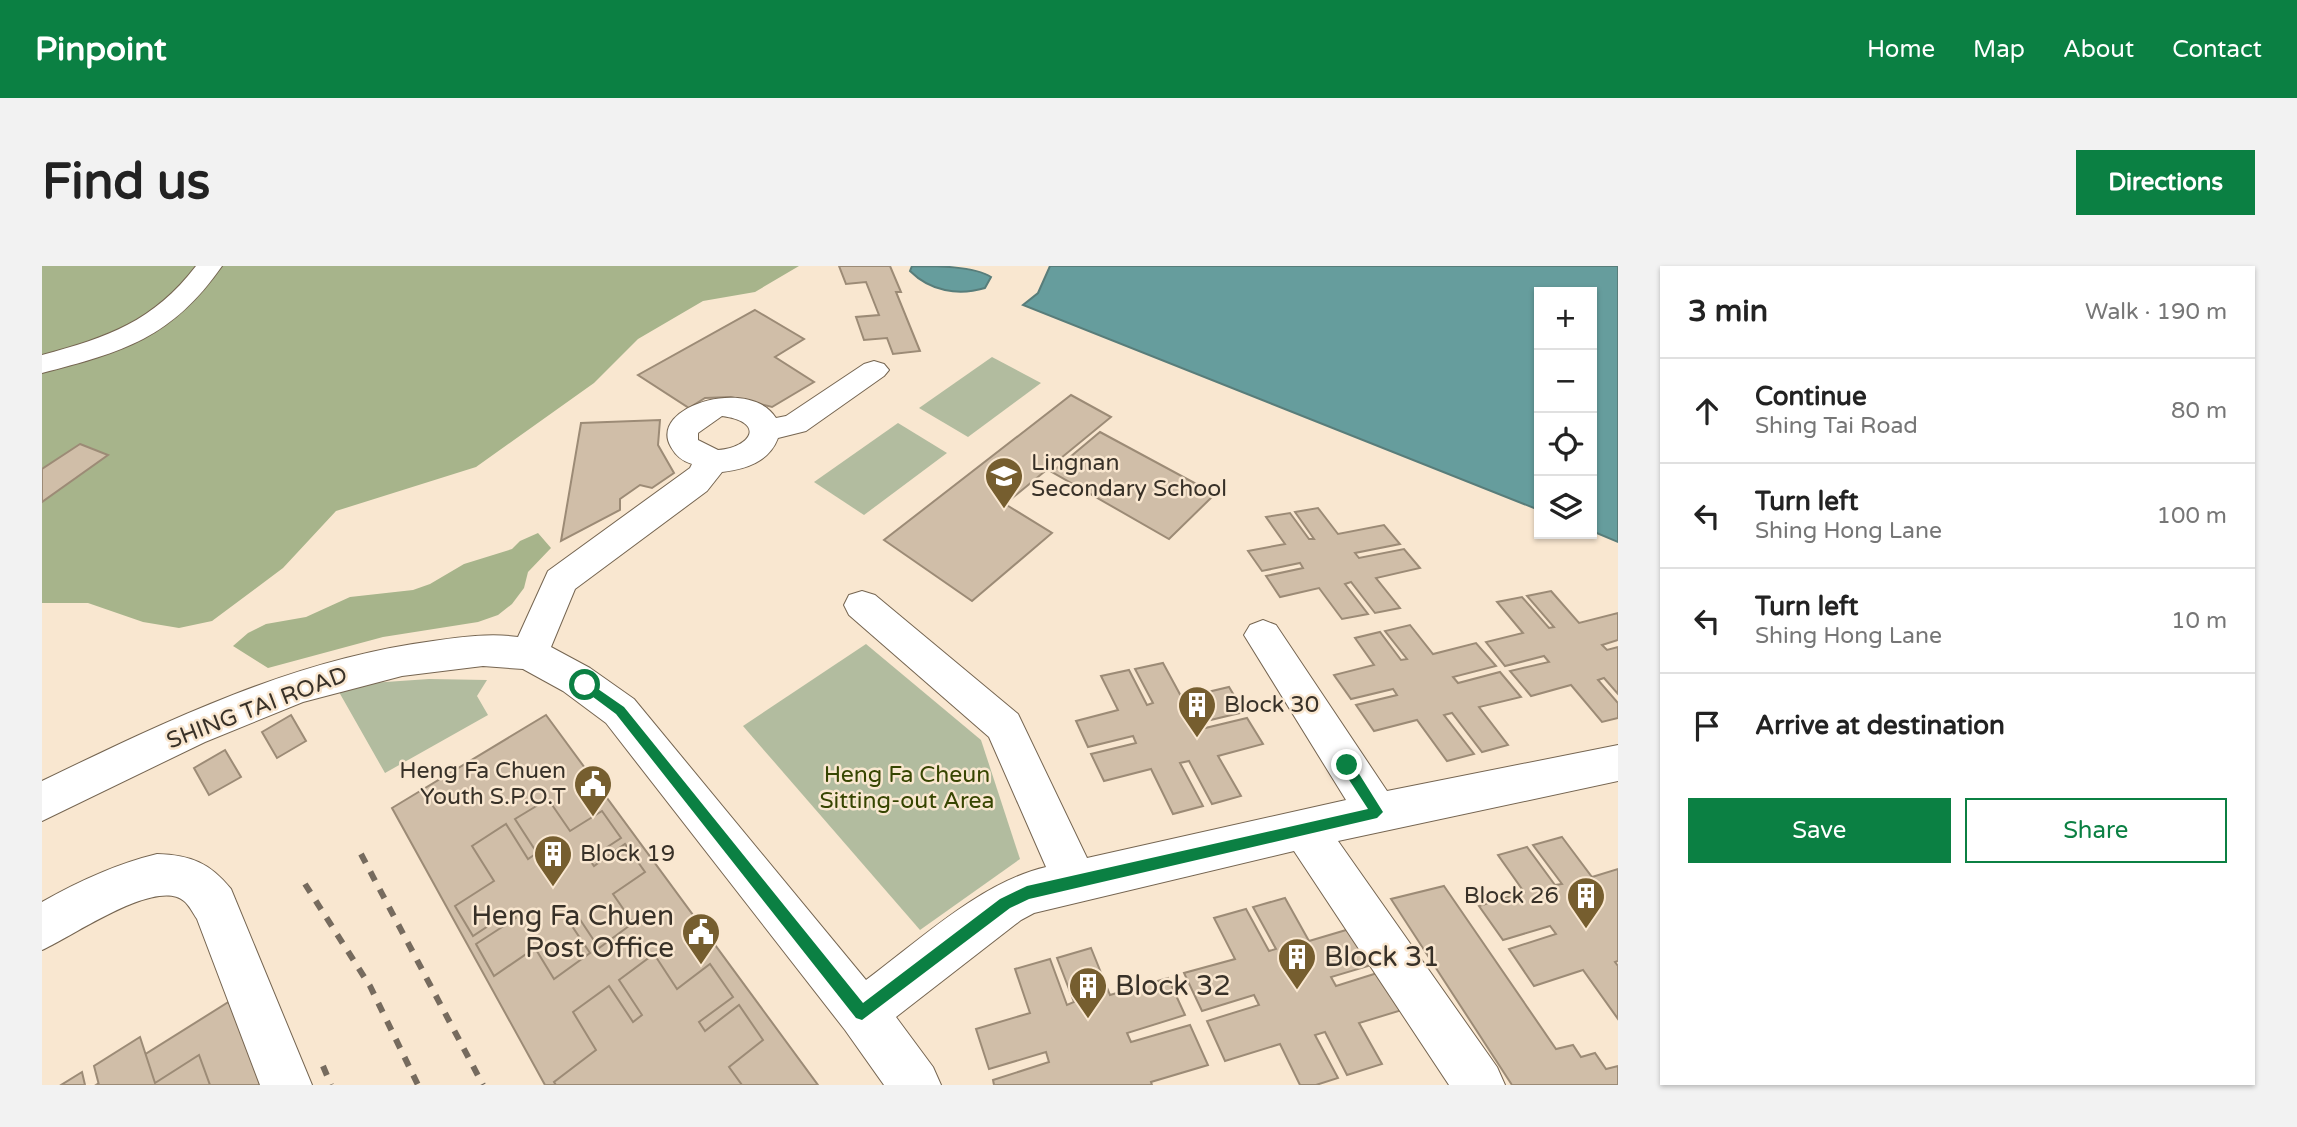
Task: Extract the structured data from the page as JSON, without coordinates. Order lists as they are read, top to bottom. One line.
{"streets":{"street":["SHING TAI ROAD"]},"parks":["Heng Fa Cheun Sitting-out Area"],"places":{"school or university":["Lingnan Secondary School"],"building":["Block 30","Block 19","Block 26","Block 31","Block 32"],"public building":["Heng Fa Chuen Youth S.P.O.T","Heng Fa Chuen Post Office"]},"page":{"header":"Pinpoint","nav":["Home","Map","About","Contact"],"buttons":["Directions",["Save","Share"]],"title":"Find us","heading":["3 min","Walk · 190 m"],"map_buttons":["+","−"],"list":[["Continue","Shing Tai Road","80 m"],["Turn left","Shing Hong Lane","100 m"],["Turn left","Shing Hong Lane","10 m"],"Arrive at destination"]}}
